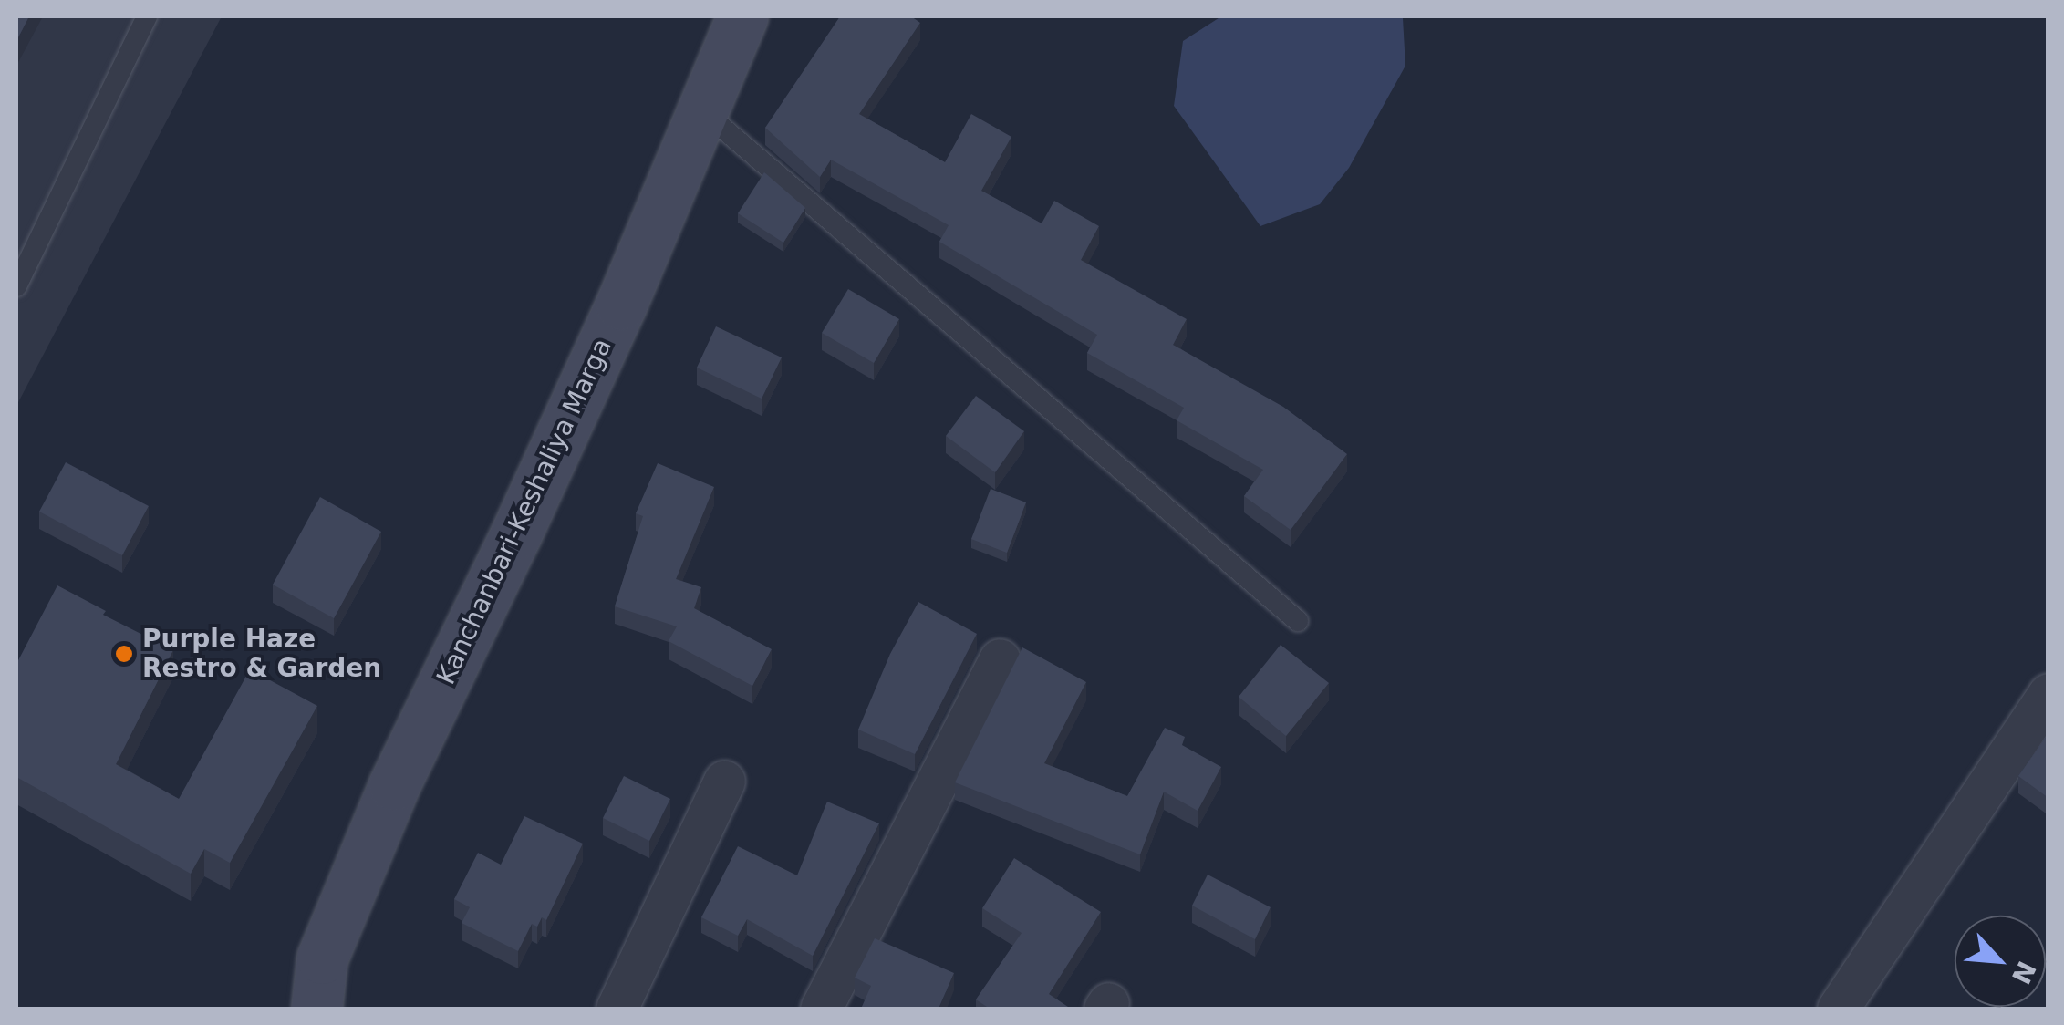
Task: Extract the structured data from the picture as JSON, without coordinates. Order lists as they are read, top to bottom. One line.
{"streets":{"street":["Kanchanbari-Keshaliya Marga"]},"places":["Purple Haze Restro & Garden"],"north":"bottom right"}
